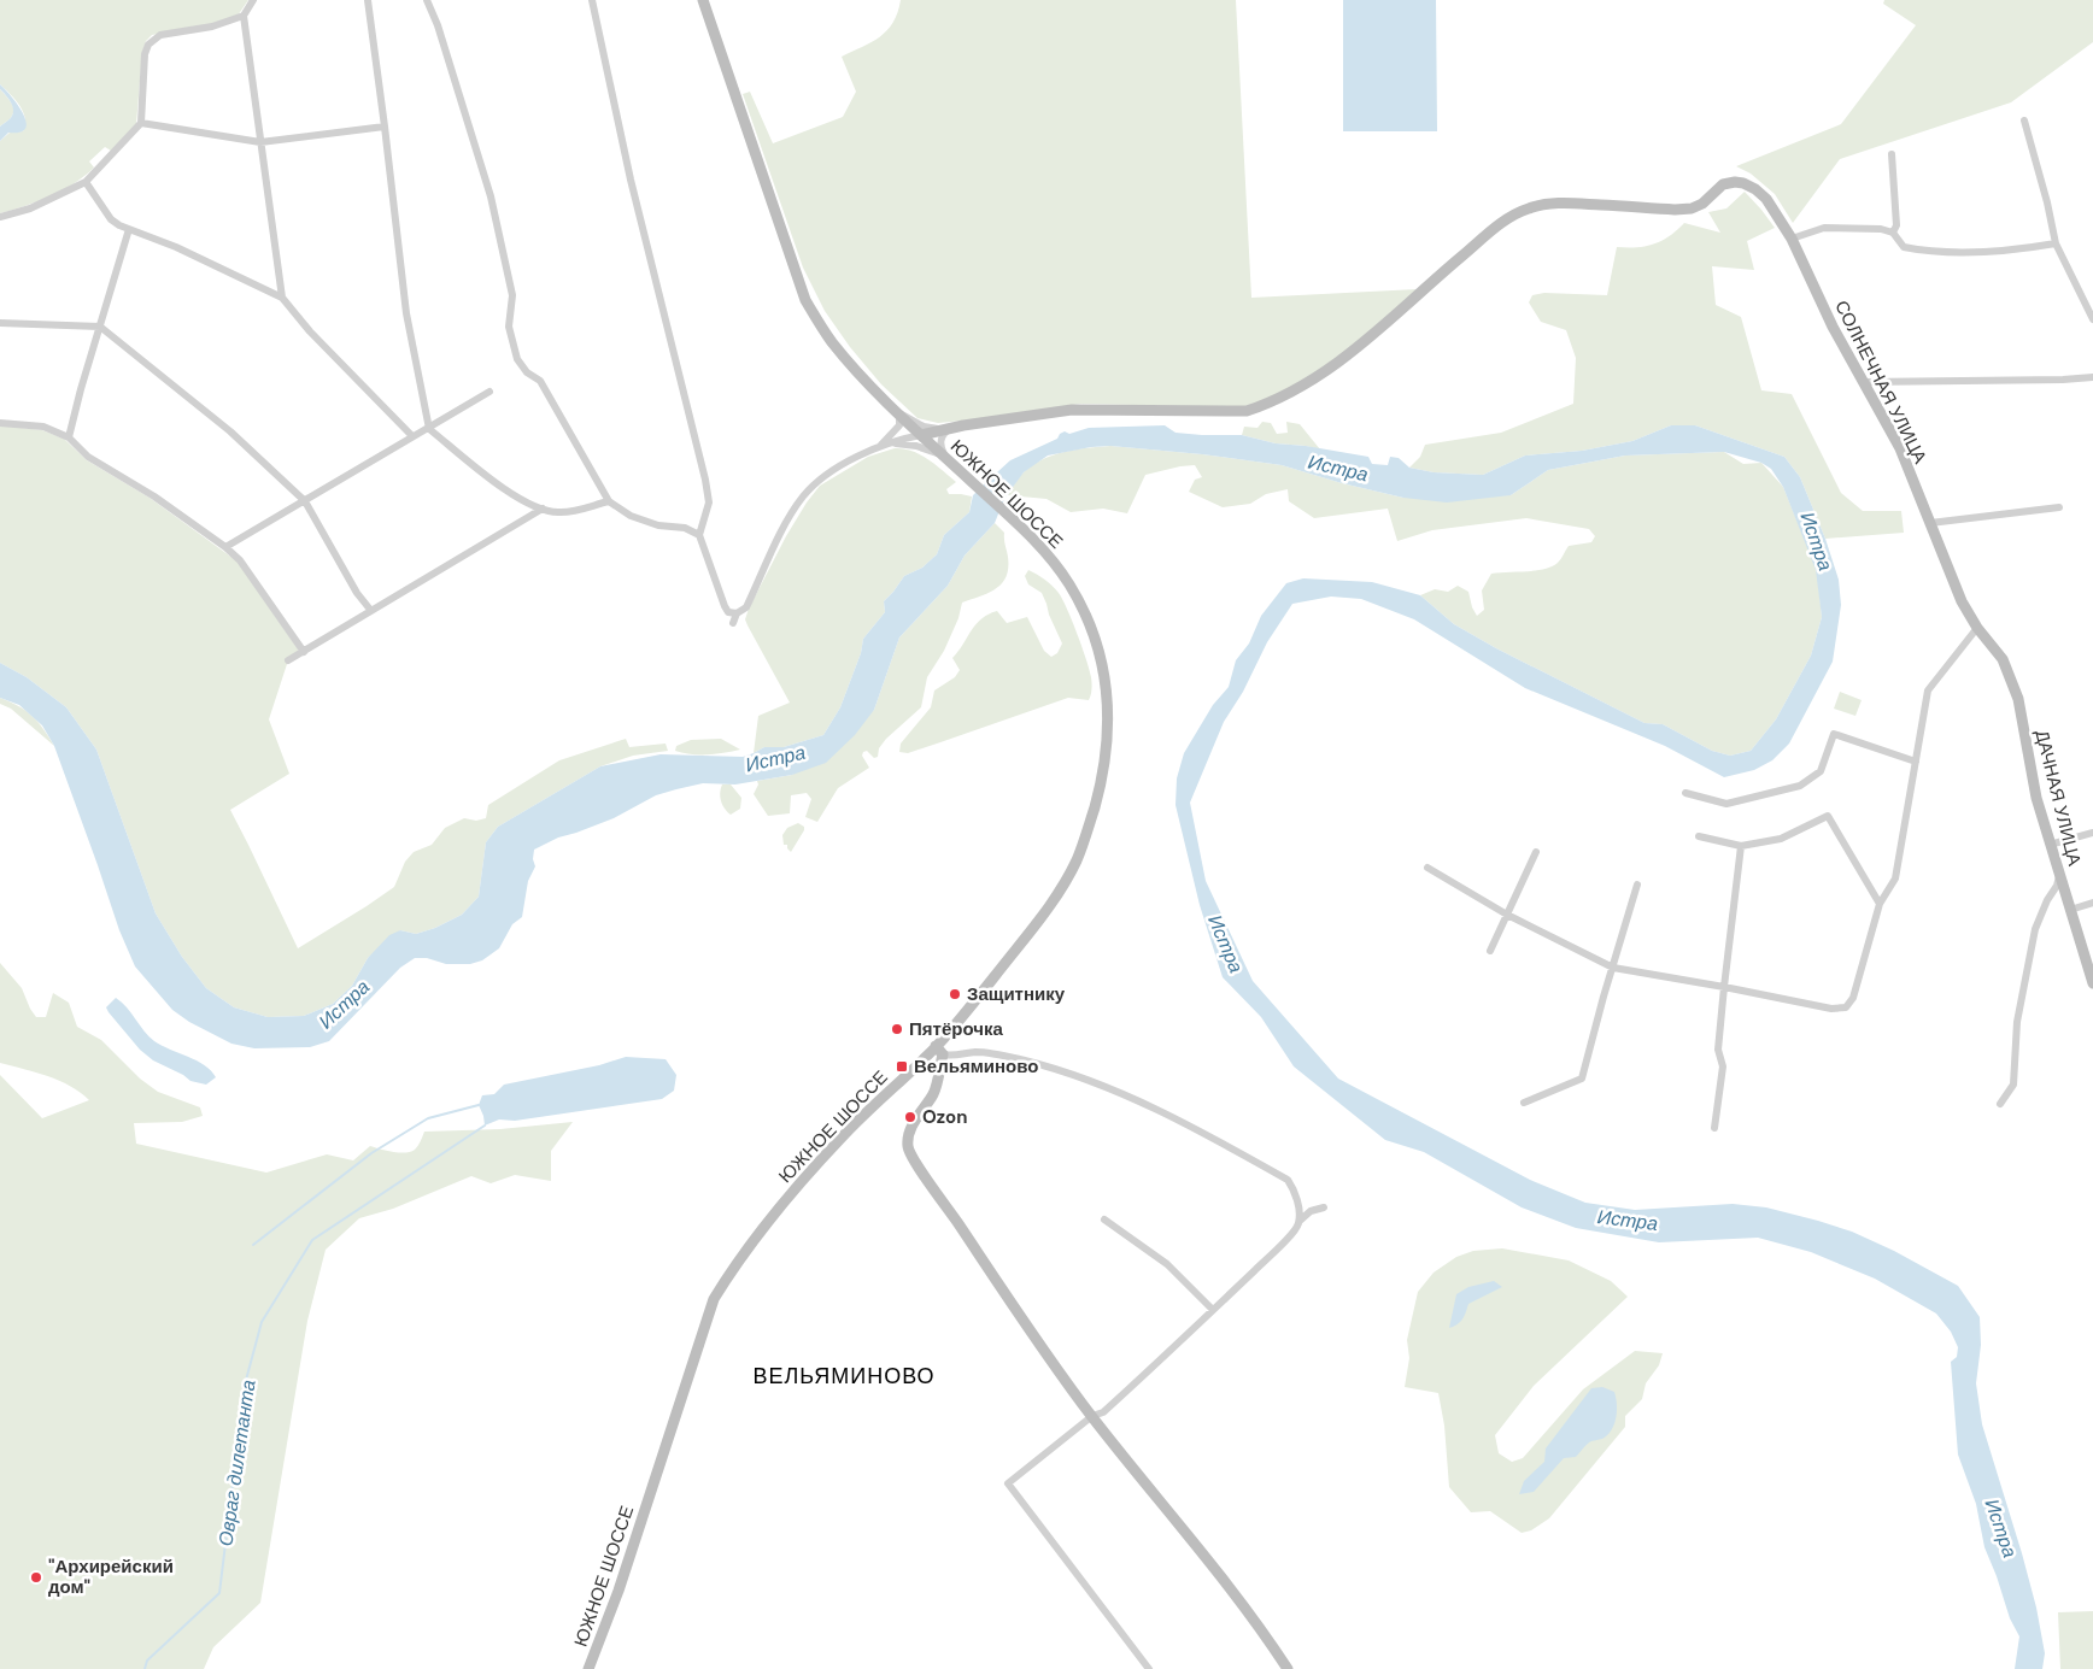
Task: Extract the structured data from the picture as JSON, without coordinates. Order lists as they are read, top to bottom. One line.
{"streets":{"street":["СОЛНЕЧНАЯ УЛИЦА","ЮЖНОЕ ШОССЕ","ДАЧНАЯ УЛИЦА"]},"crossings":[["СОЛНЕЧНАЯ УЛИЦА","ДАЧНАЯ УЛИЦА"]],"districts":["ВЕЛЬЯМИНОВО"],"water":["Истра","Овраг дилетанта"],"places":{"other":["Защитнику","Пятёрочка","Ozon","\"Архирейский дом\""],"transit":["Вельяминово"]}}
